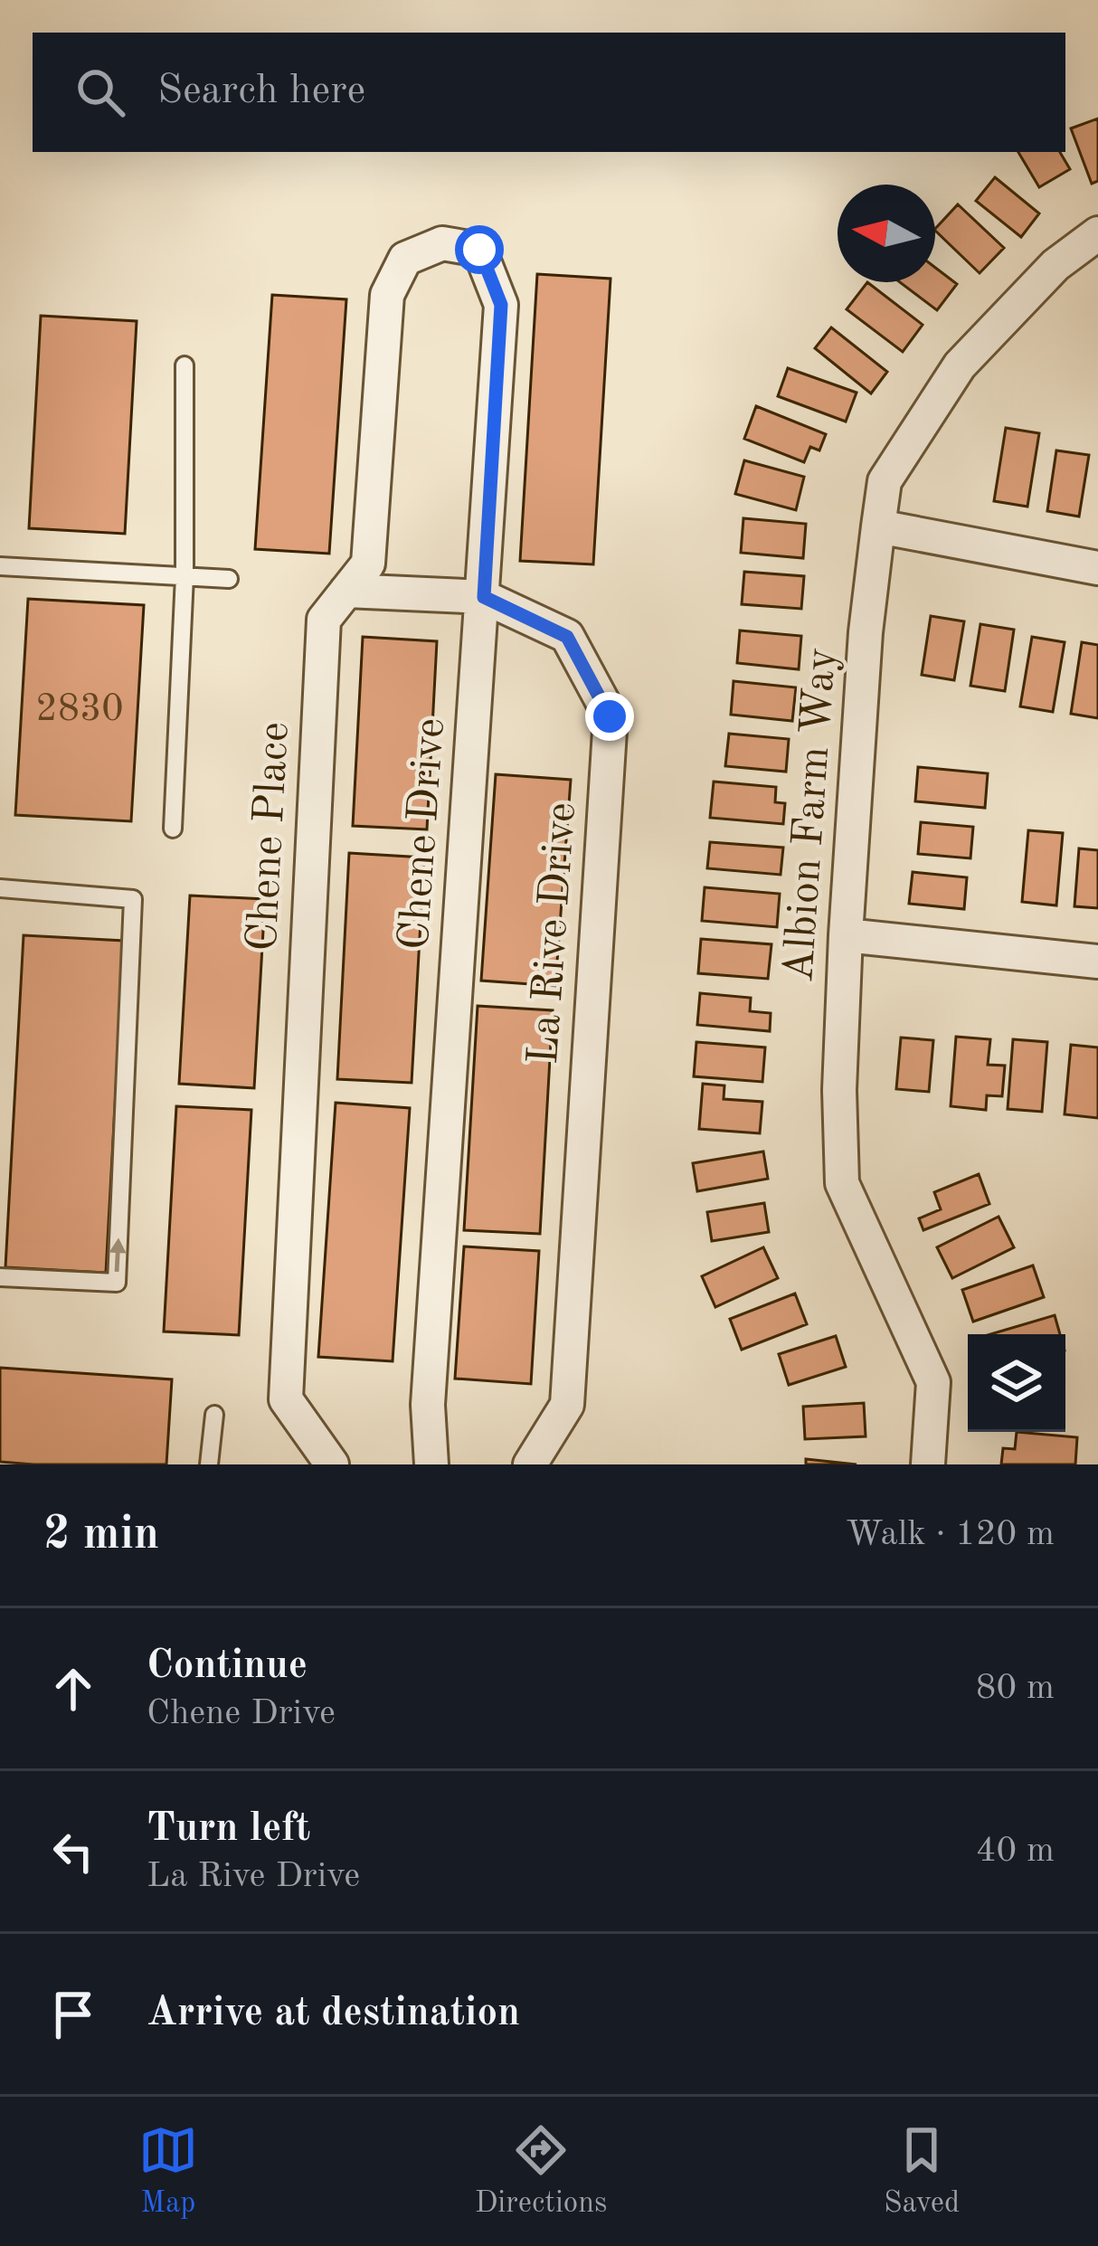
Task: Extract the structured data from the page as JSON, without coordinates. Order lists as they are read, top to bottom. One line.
{"streets":{"street":["Albion Farm Way","Chene Drive","Chene Place","La Rive Drive"]},"crossings":[["Chene Drive","Chene Place"],["Chene Drive","La Rive Drive"],["Chene Place","La Rive Drive"]],"house_numbers":["2830"],"north":"left","page":{"search":"Search here","heading":["2 min","Walk · 120 m"],"list":[["Continue","Chene Drive","80 m"],["Turn left","La Rive Drive","40 m"],"Arrive at destination"],"nav":["Map","Directions","Saved"]}}
